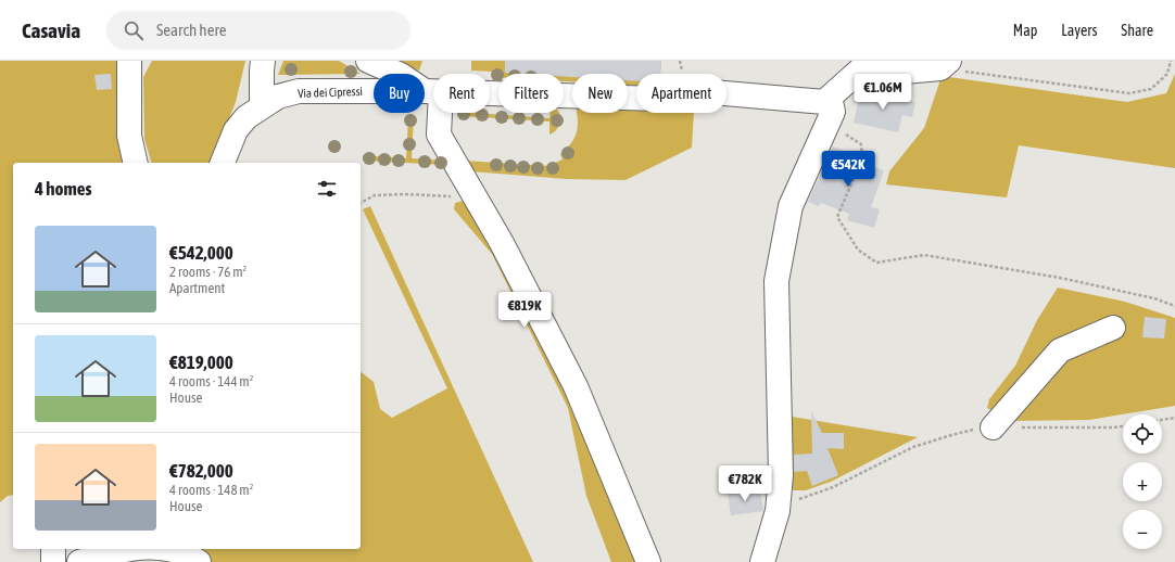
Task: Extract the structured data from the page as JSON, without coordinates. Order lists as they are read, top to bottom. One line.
{"streets":{"street":["Via dei Cipressi"]},"page":{"header":"Casavia","search":"Search here","nav":["Map","Layers","Share"],"price":["€1.06M","€542K","€819K","€782K"],"chip":["Buy","Rent","Filters","New","Apartment"],"heading":"4 homes","list":[{"name":"€542,000","note":"2 rooms · 76 m² · Apartment"},{"name":"€819,000","note":"4 rooms · 144 m² · House"},{"name":"€782,000","note":"4 rooms · 148 m² · House"}],"map_buttons":["+","−"]}}
